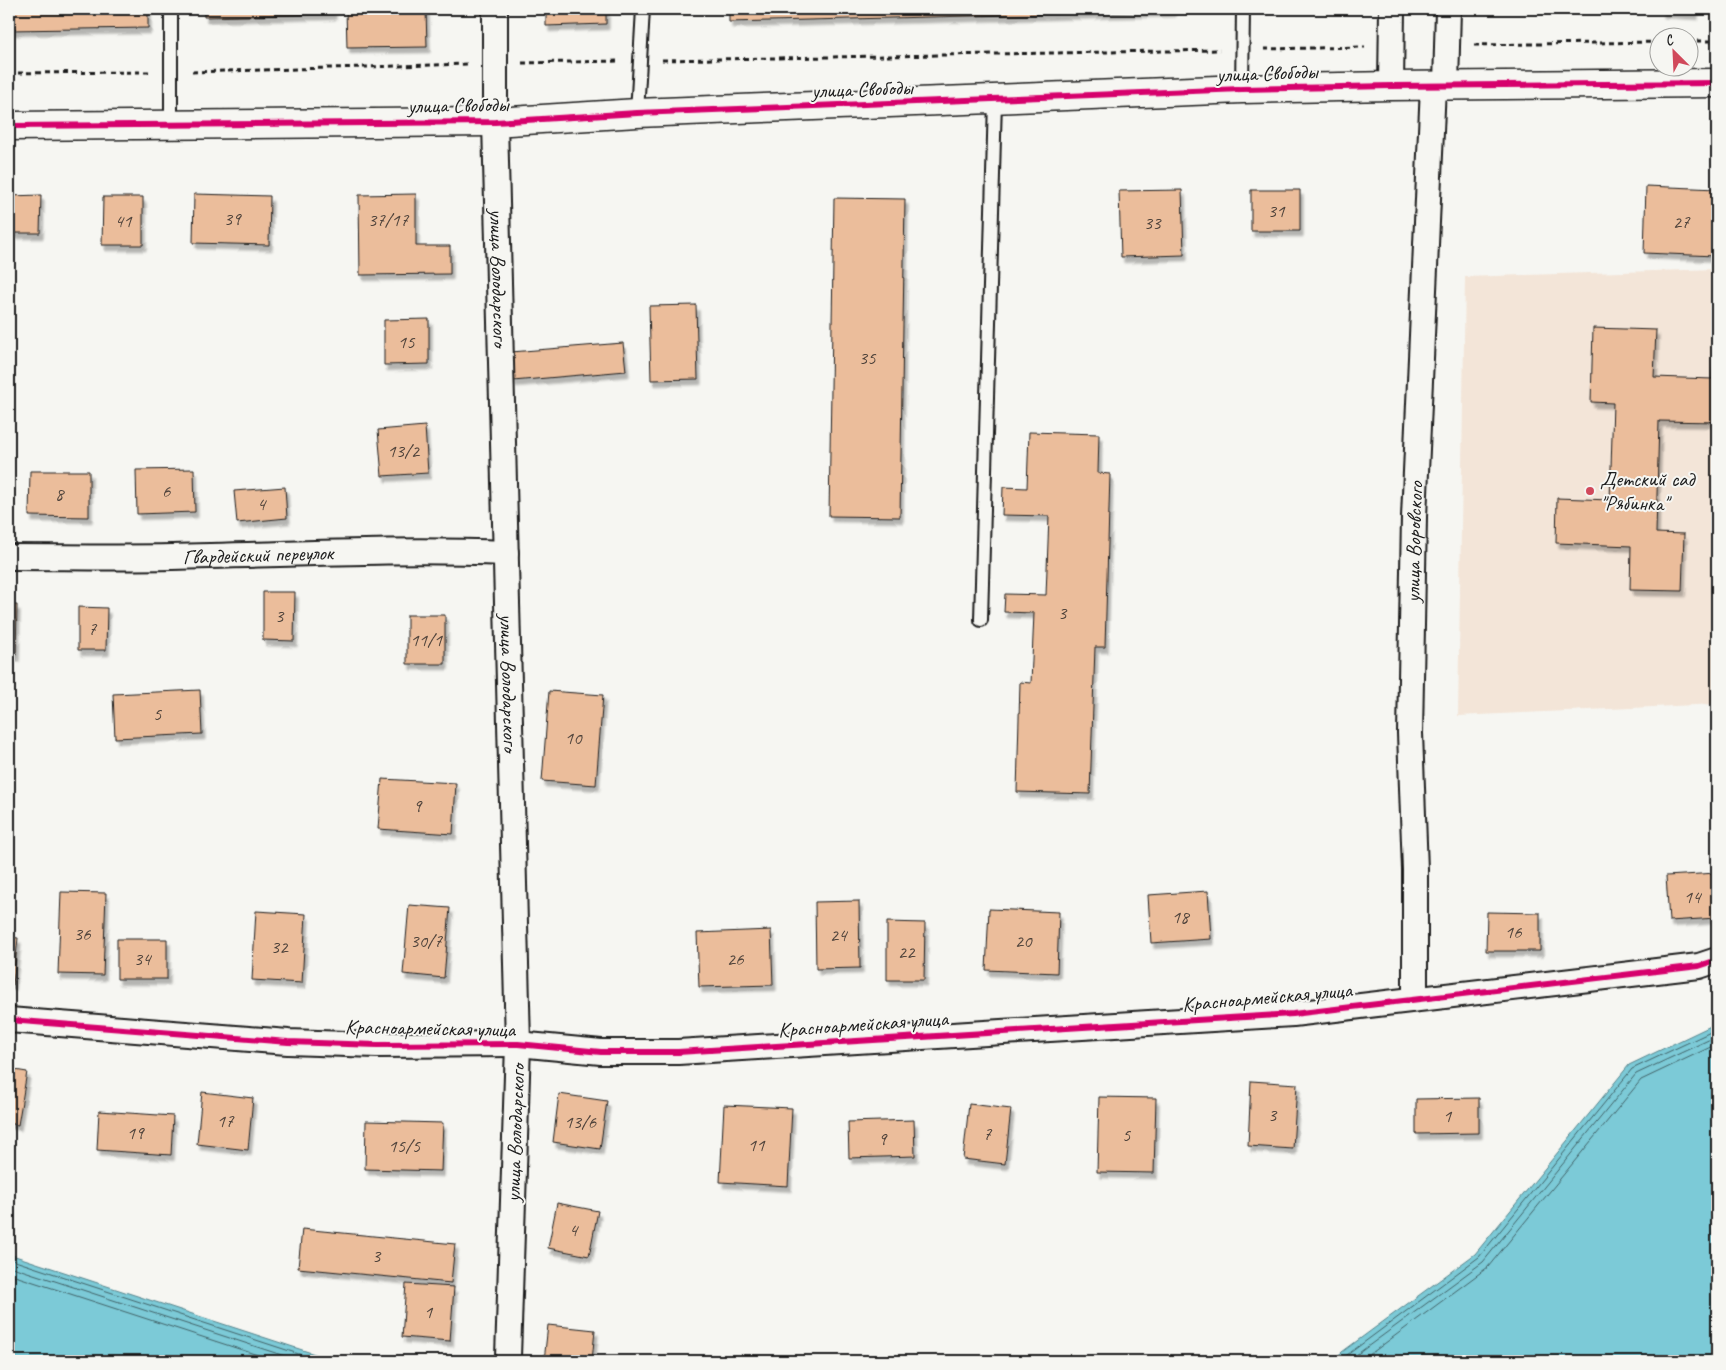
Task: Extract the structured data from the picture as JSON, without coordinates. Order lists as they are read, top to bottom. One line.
{"streets":{"street":["улица Свободы","улица Володарского","улица Воровского","Гвардейский переулок","Красноармейская улица"]},"crossings":[["улица Свободы","улица Володарского"],["улица Свободы","улица Воровского"],["улица Володарского","Гвардейский переулок"],["улица Володарского","Красноармейская улица"],["улица Воровского","Красноармейская улица"]],"places":["Детский сад \"Рябинка\""],"house_numbers":["31","39","37/17","41","27","33","15","35","13/2","6","8","4","3","3","7","11/1","5","10","9","14","18","16","36","24","30/7","20","32","22","34","26","3","1","17","13/6","19","7","5","9","11","15/5","4","3","1"],"north":"top left"}
